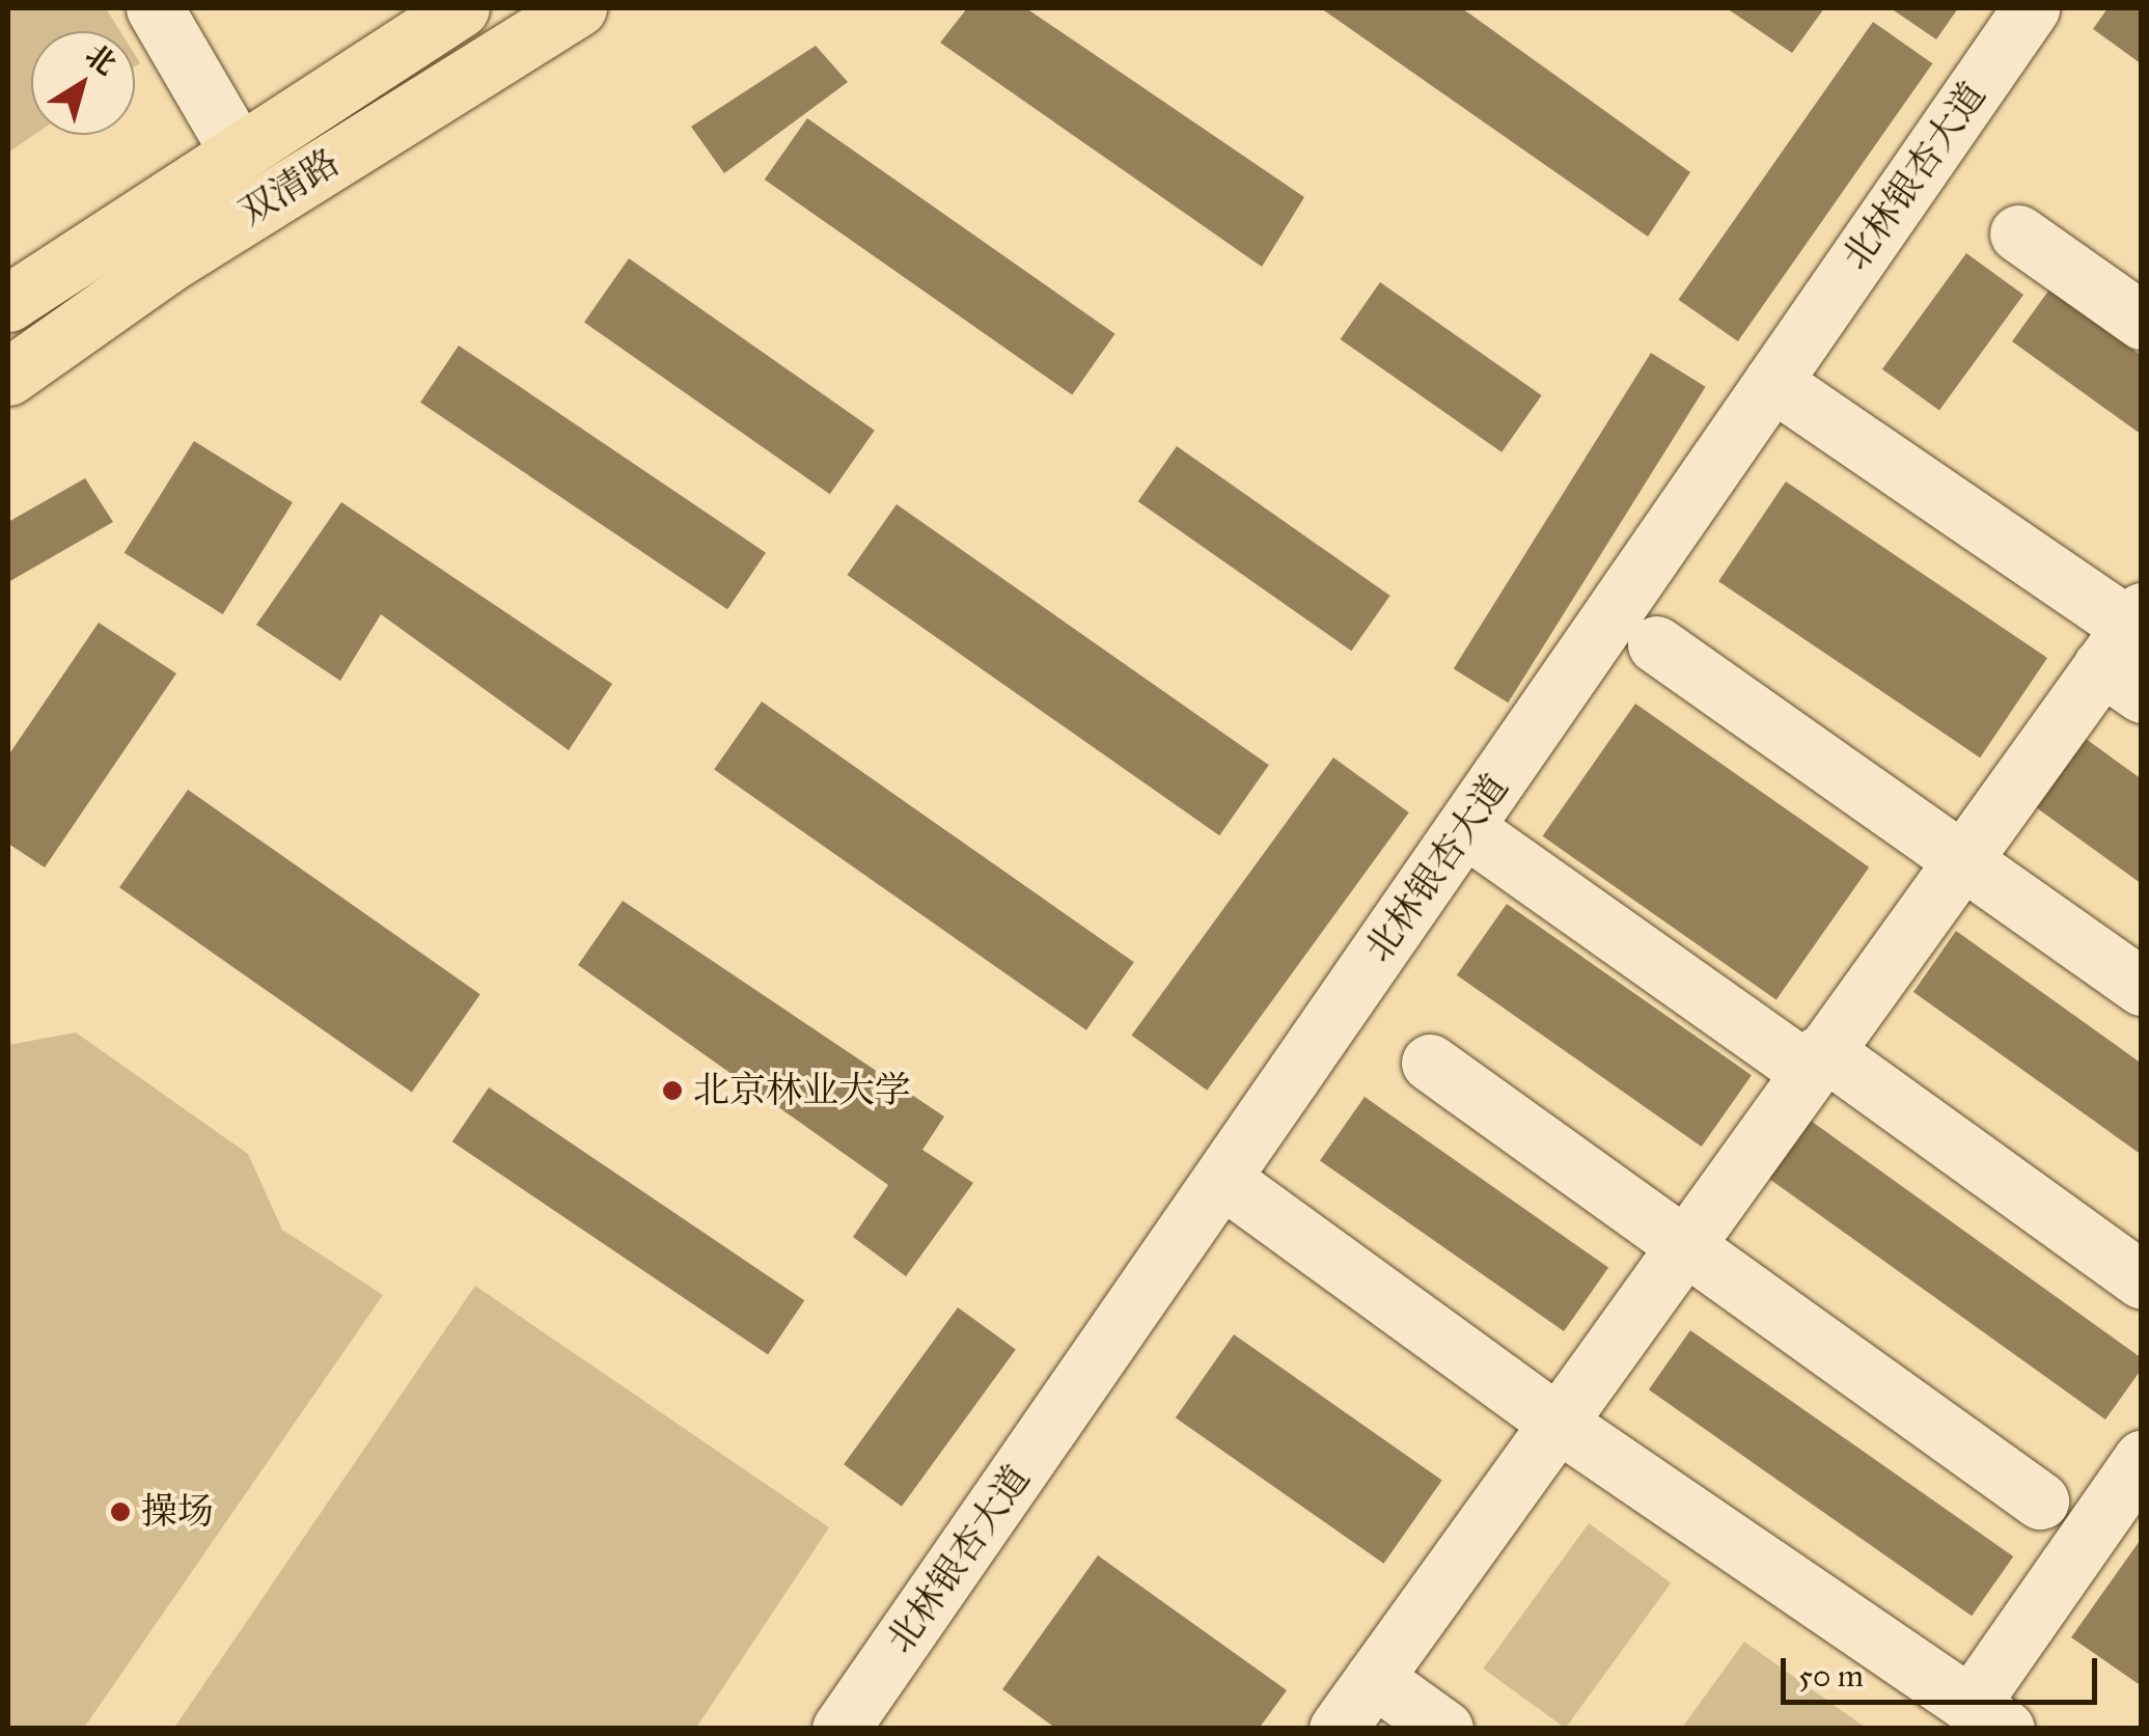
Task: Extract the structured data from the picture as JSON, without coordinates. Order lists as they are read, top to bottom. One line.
{"streets":{"main road":["双清路"],"street":["北林银杏大道"]},"places":["北京林业大学","操场"],"scale_bar":"50 m","north":"top right"}
